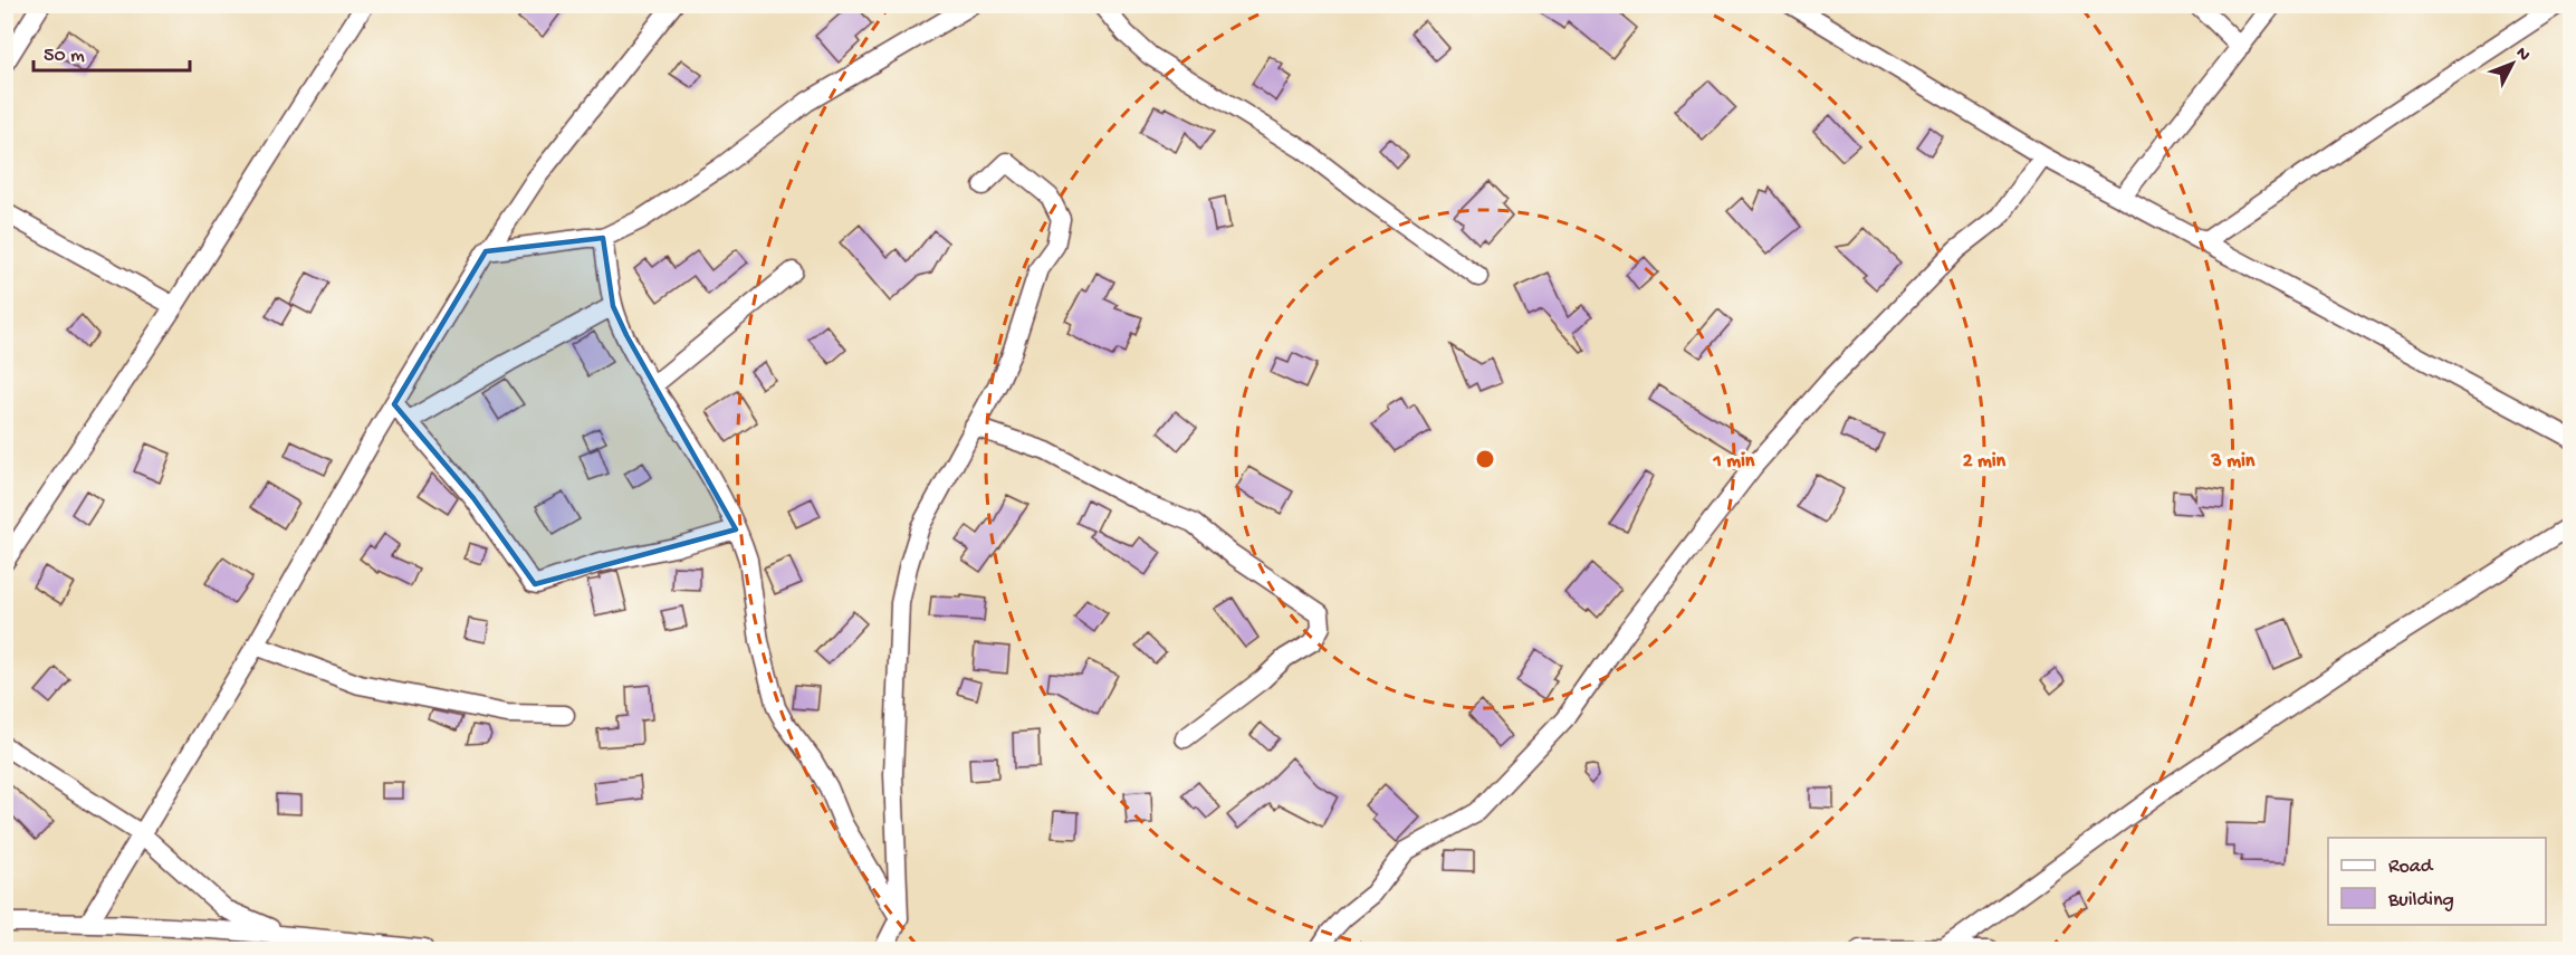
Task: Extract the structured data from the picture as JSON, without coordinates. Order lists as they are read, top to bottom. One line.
{"legend":["Road","Building"],"scale_bar":"50 m","north":"top right","rings":["1 min","2 min","3 min"]}
